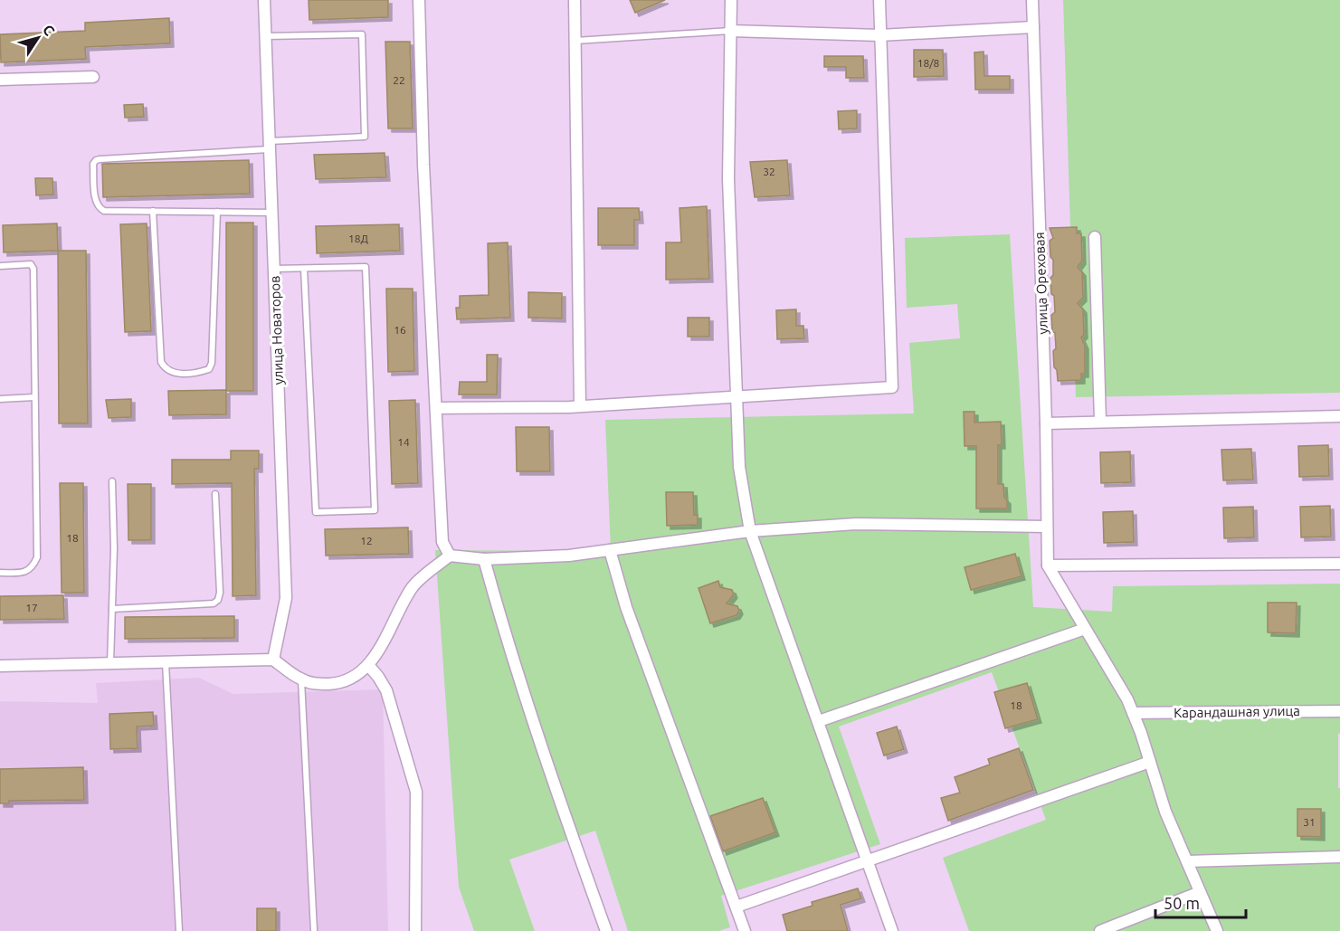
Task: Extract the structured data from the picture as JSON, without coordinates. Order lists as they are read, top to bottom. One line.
{"streets":{"street":["улица Ореховая","улица Новаторов","Карандашная улица"]},"house_numbers":["18/8","22","32","18Д","16","14","18","12","17","18","31"],"scale_bar":"50 m","north":"top right"}
